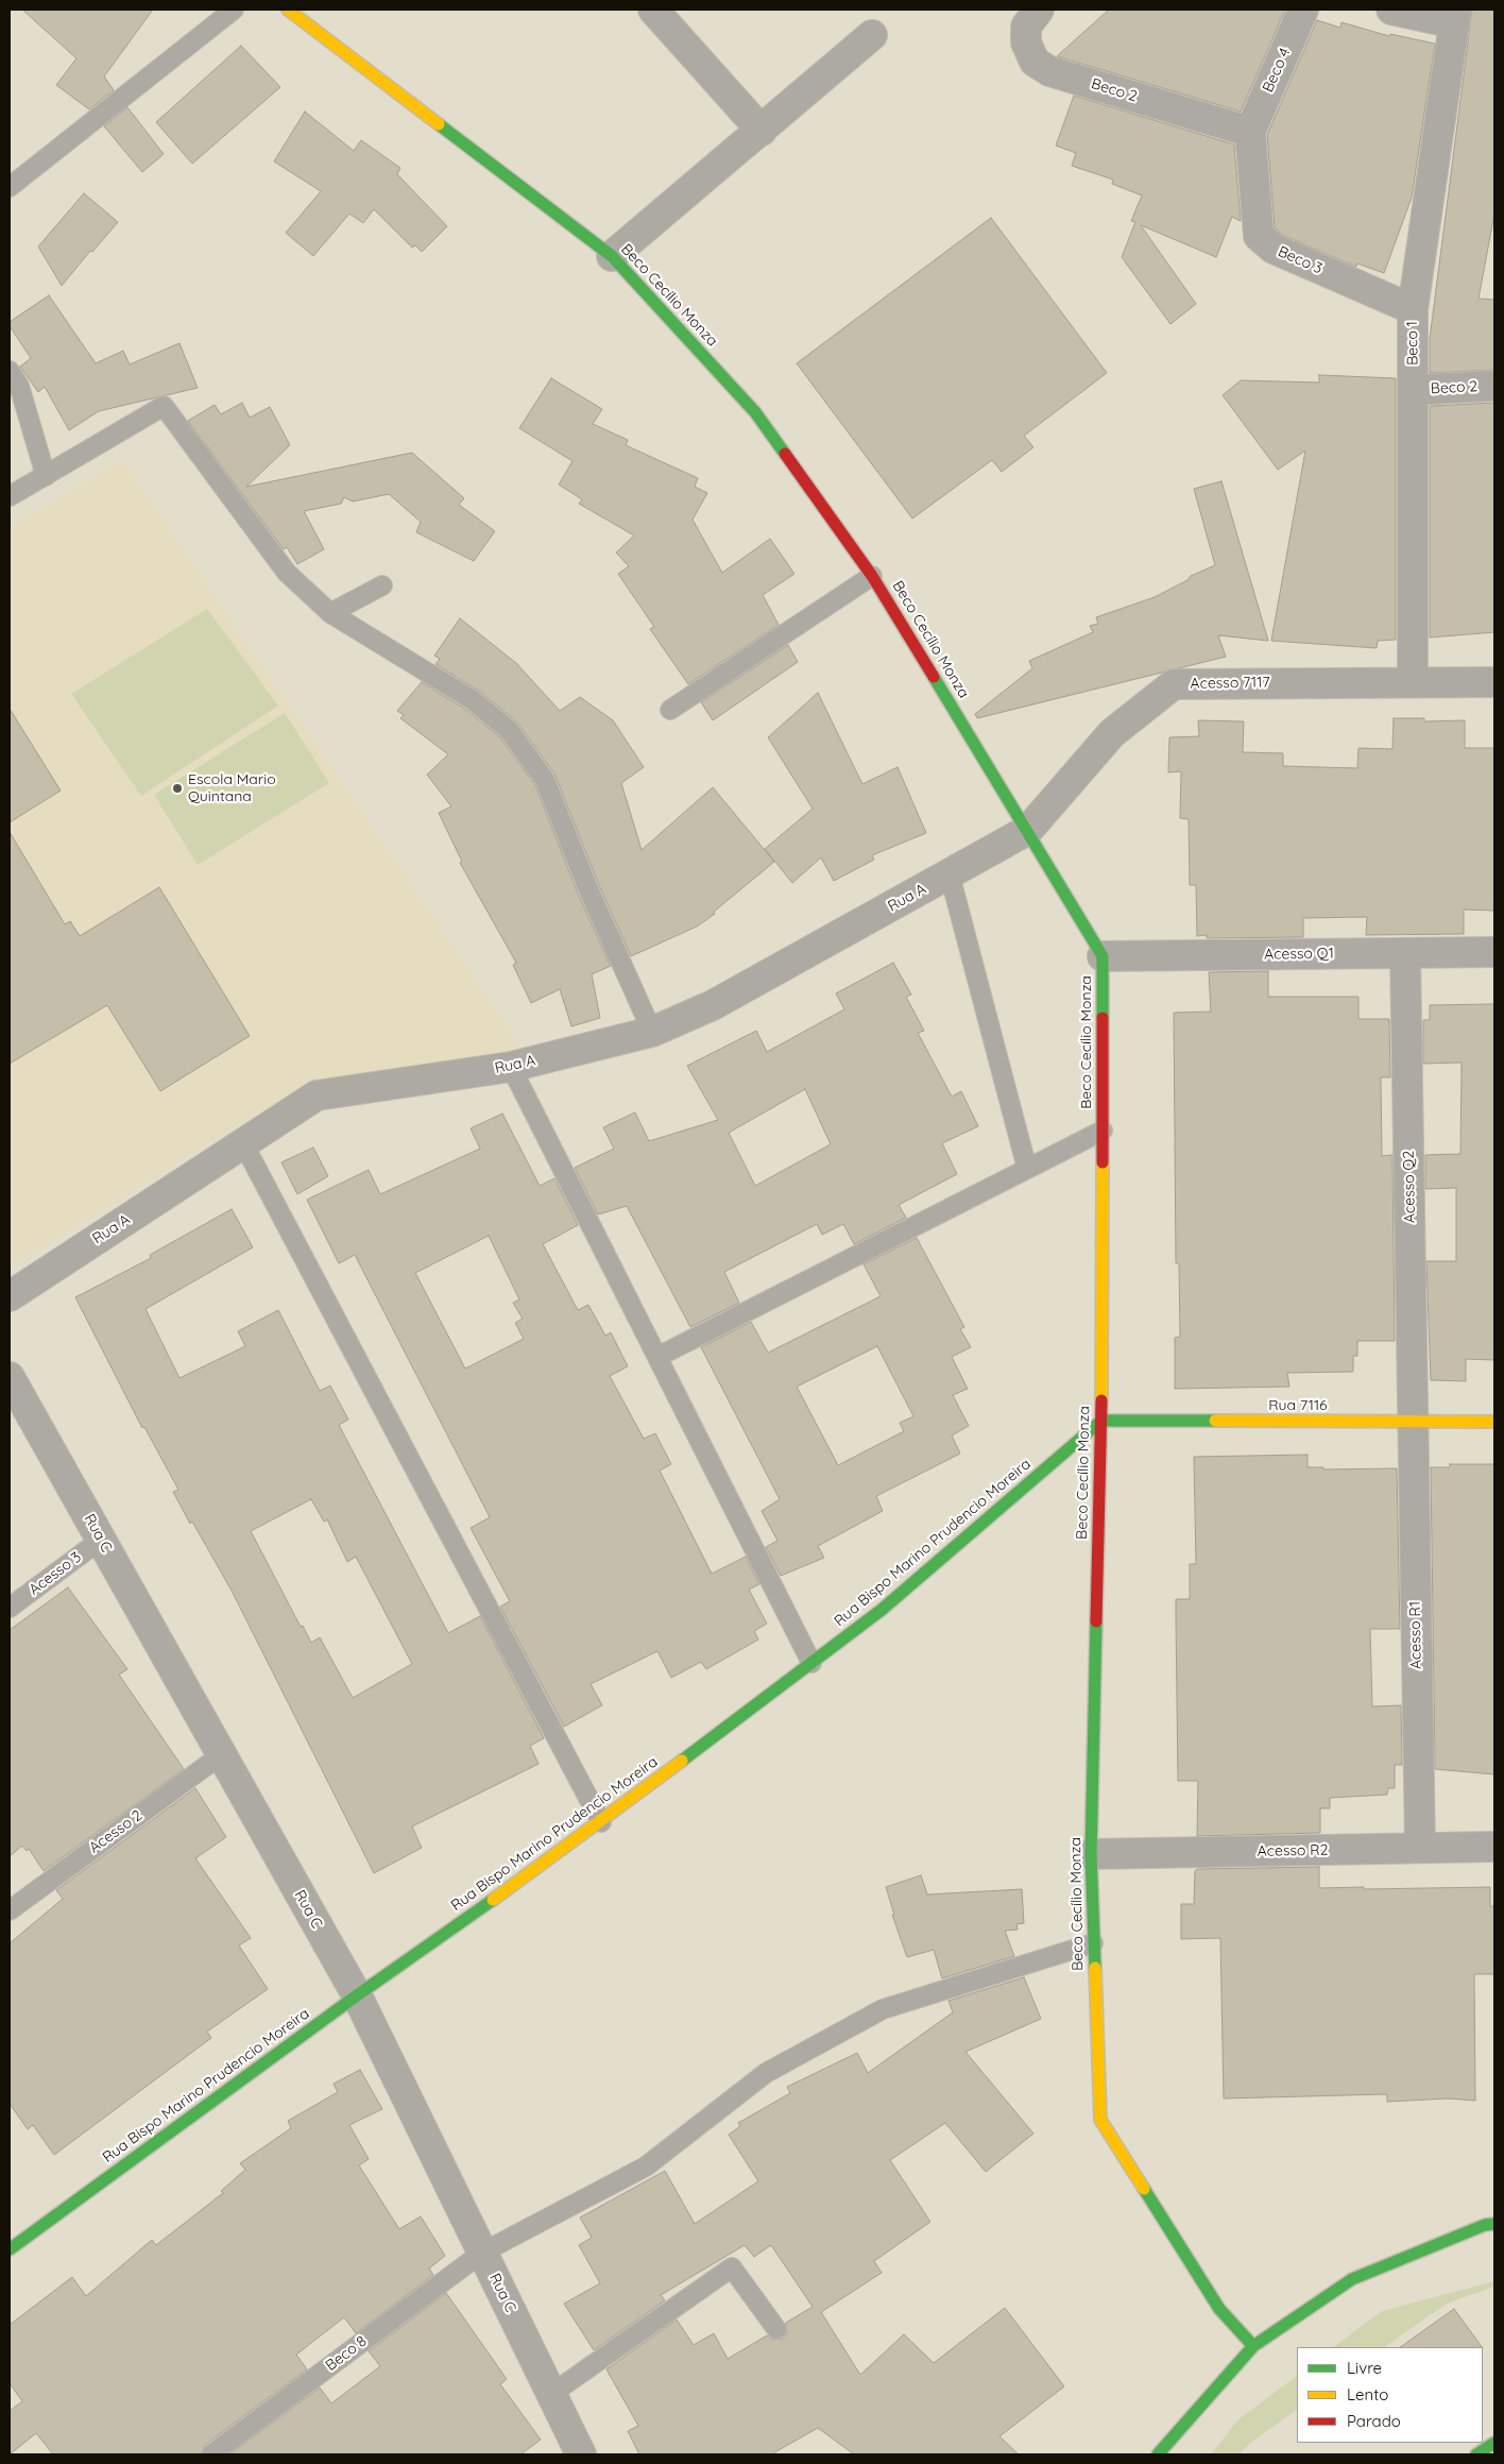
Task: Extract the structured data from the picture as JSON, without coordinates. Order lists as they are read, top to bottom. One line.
{"streets":{"street":["Beco 4","Beco 2","Beco 3","Beco Cecílio Monza","Beco 1","Acesso 7117","Rua A","Acesso Q1","Acesso Q2","Rua 7116","Rua C","Rua Bispo Marino Prudencio Moreira","Acesso R1","Acesso R2"],"lane":["Acesso 3","Acesso 2","Beco 8"]},"crossings":[["Beco 4","Beco 2"],["Beco 4","Beco 3"],["Beco 2","Beco 3"],["Beco 2","Beco 1"],["Beco 3","Beco 1"],["Beco Cecílio Monza","Acesso 7117"],["Beco Cecílio Monza","Rua A"],["Beco Cecílio Monza","Acesso Q1"],["Beco Cecílio Monza","Rua 7116"],["Beco Cecílio Monza","Rua Bispo Marino Prudencio Moreira"],["Beco Cecílio Monza","Acesso R2"],["Beco Cecílio Monza","Beco 8"],["Beco 1","Acesso 7117"],["Acesso 7117","Rua A"],["Acesso Q1","Acesso Q2"],["Acesso Q2","Rua 7116"],["Acesso Q2","Acesso R1"],["Rua 7116","Rua Bispo Marino Prudencio Moreira"],["Rua 7116","Acesso R1"],["Rua C","Rua Bispo Marino Prudencio Moreira"],["Rua C","Acesso 3"],["Rua C","Acesso 2"],["Rua C","Beco 8"],["Acesso R1","Acesso R2"]],"places":["Escola Mario Quintana"],"legend":["Livre","Lento","Parado"]}
